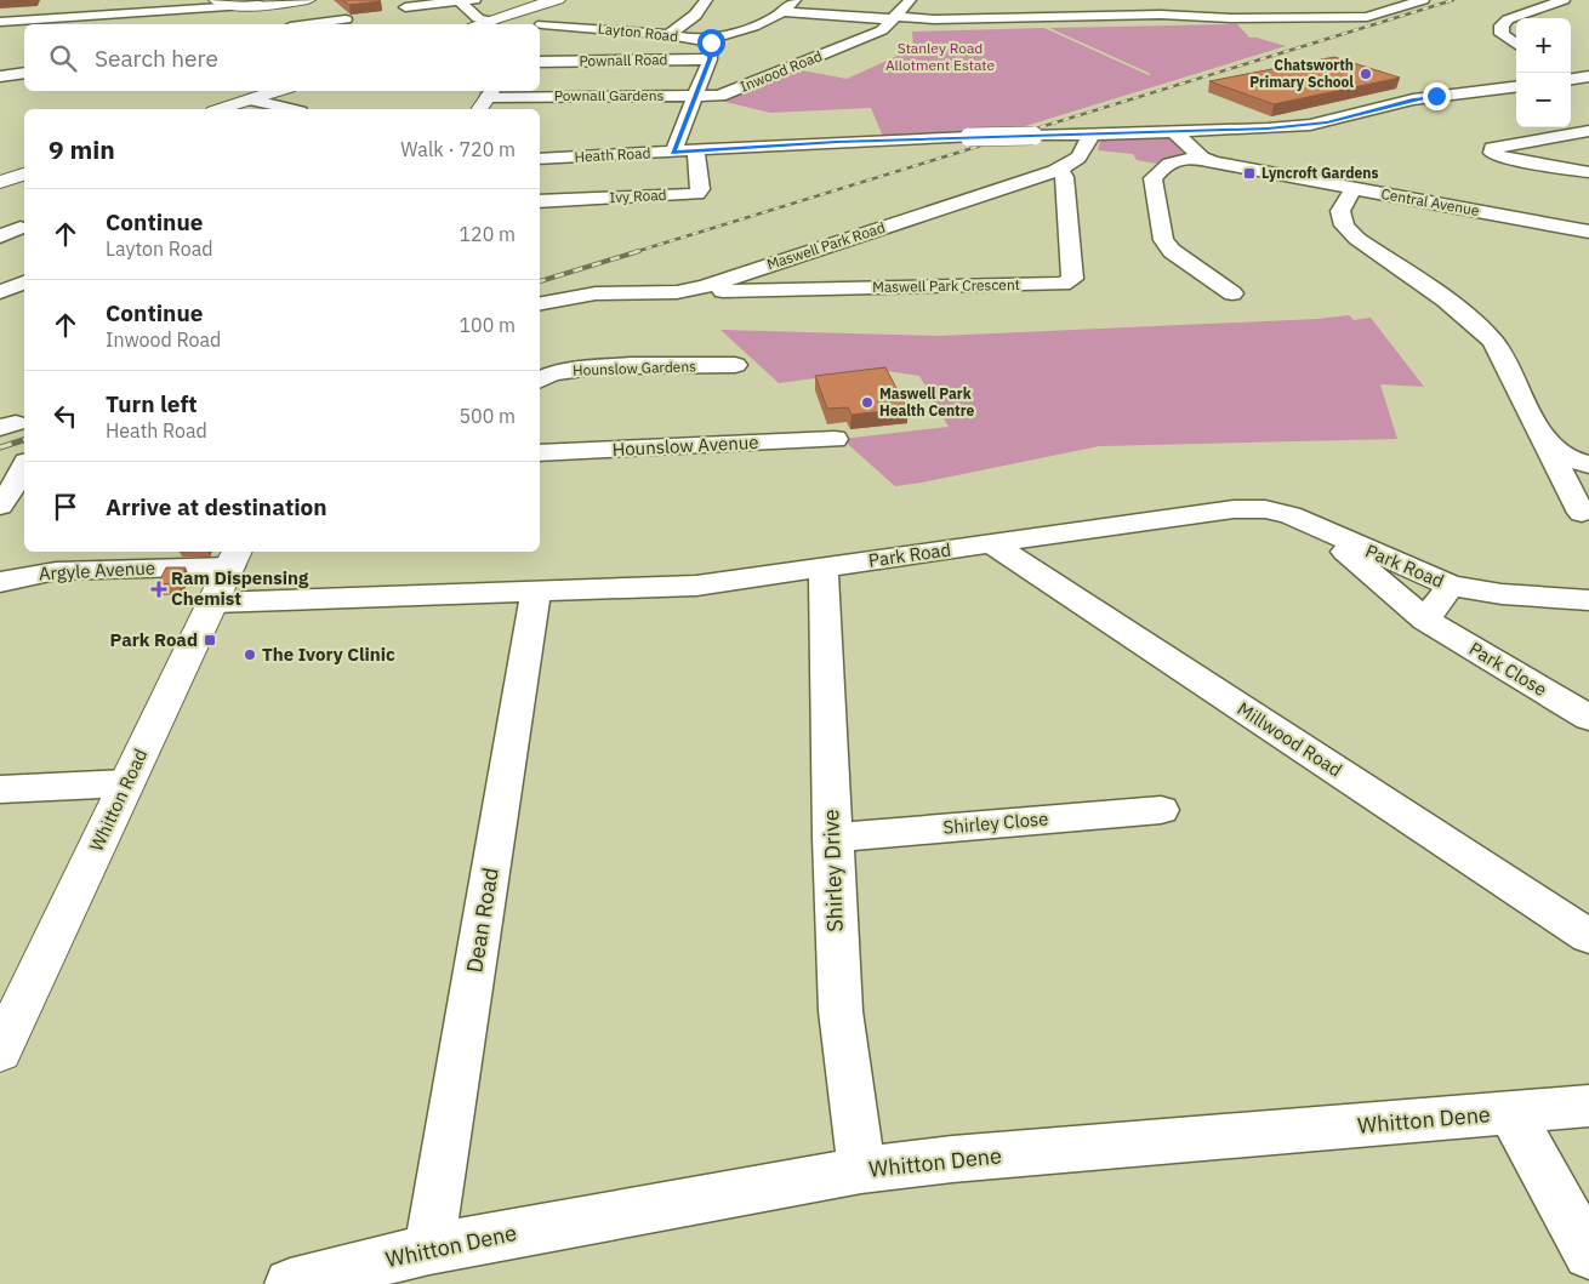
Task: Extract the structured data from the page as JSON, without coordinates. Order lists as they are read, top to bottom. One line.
{"streets":{"main road":["Whitton Road"],"street":["Layton Road","Pownall Road","Inwood Road","Pownall Gardens","Heath Road","Ivy Road","Central Avenue","Maswell Park Road","Maswell Park Crescent","Hounslow Gardens","Hounslow Avenue","Park Road","Argyle Avenue","Park Close","Millwood Road","Shirley Close","Shirley Drive","Dean Road","Whitton Dene"]},"crossings":[["Layton Road","Pownall Road"],["Inwood Road","Pownall Gardens"],["Heath Road","Ivy Road"],["Heath Road","Central Avenue"],["Heath Road","Maswell Park Road"],["Maswell Park Road","Maswell Park Crescent"],["Park Road","Park Close"],["Park Road","Millwood Road"],["Park Road","Whitton Road"],["Park Road","Shirley Drive"],["Park Road","Dean Road"],["Argyle Avenue","Whitton Road"],["Shirley Close","Shirley Drive"],["Shirley Drive","Whitton Dene"],["Dean Road","Whitton Dene"]],"parks":["Stanley Road Allotment Estate"],"places":{"other":["Chatsworth Primary School","Maswell Park Health Centre","The Ivory Clinic"],"transit":["Lyncroft Gardens","Park Road"],"health":["Ram Dispensing Chemist"]},"page":{"map_buttons":["+","−"],"search":"Search here","heading":["9 min","Walk · 720 m"],"list":[["Continue","Layton Road","120 m"],["Continue","Inwood Road","100 m"],["Turn left","Heath Road","500 m"],"Arrive at destination"]}}
